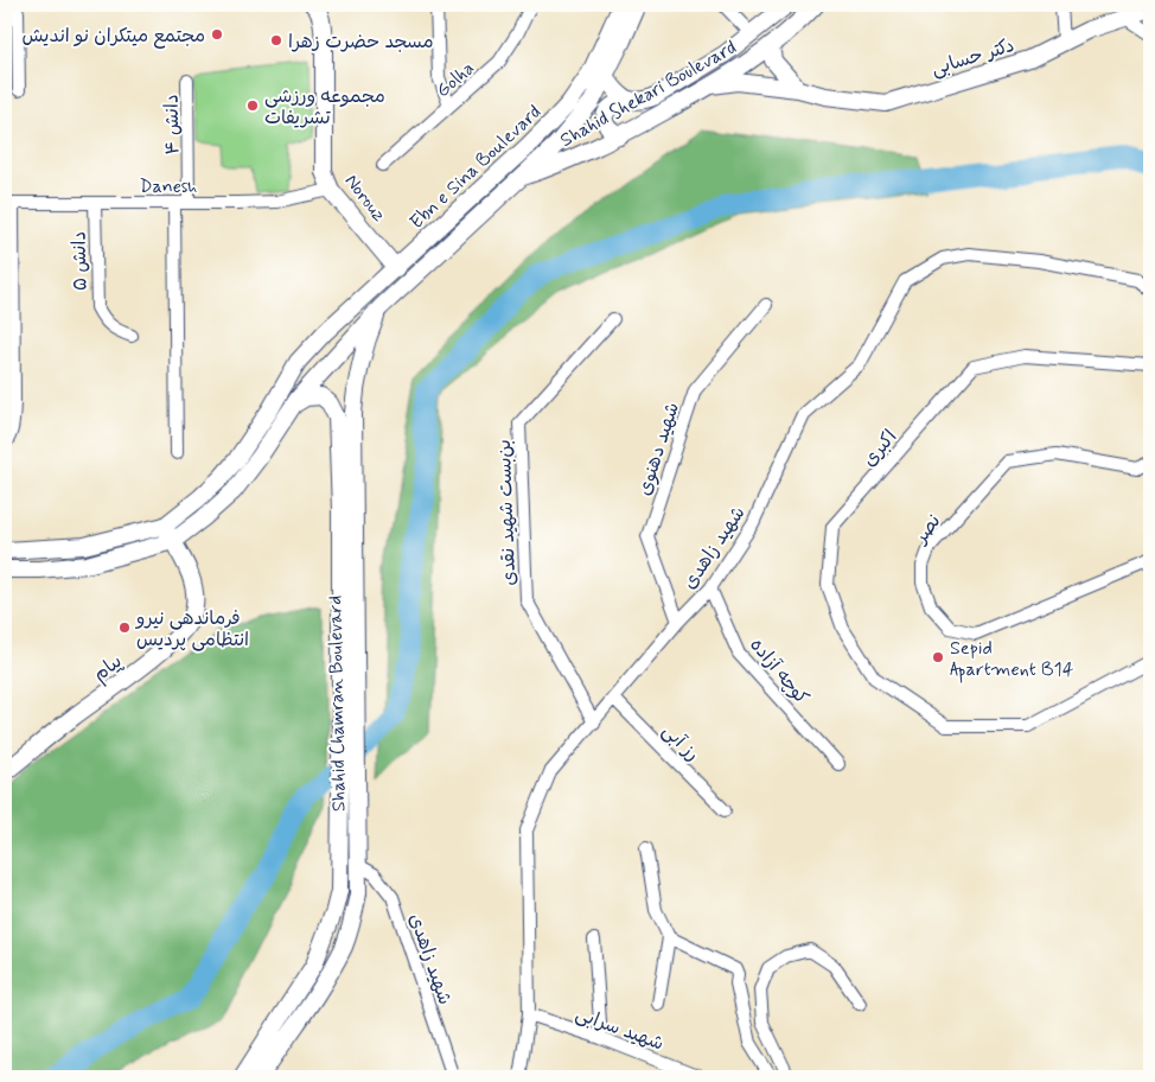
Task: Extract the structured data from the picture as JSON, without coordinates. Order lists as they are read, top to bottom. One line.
{"streets":{"main road":["دکتر حسابی","Shahid Shekari Boulevard","Ebn e Sina Boulevard","Norouz","پیام","Shahid Chamran Boulevard"],"street":["Golha","دانش ۴","Danesh","دانش ۵","اکبری","شهید دهنوی","بن‌بست شهید نقدی","نصر","شهید زاهدی","کوچه آزاده","رز آبی","شهید سرابی"]},"crossings":[["دکتر حسابی","Shahid Shekari Boulevard"],["Shahid Shekari Boulevard","Ebn e Sina Boulevard"],["دانش ۴","Danesh"],["Ebn e Sina Boulevard","Norouz"],["Ebn e Sina Boulevard","Shahid Chamran Boulevard"],["Danesh","Norouz"],["Danesh","دانش ۵"],["شهید دهنوی","شهید زاهدی"],["بن‌بست شهید نقدی","شهید زاهدی"],["شهید زاهدی","کوچه آزاده"],["شهید زاهدی","Shahid Chamran Boulevard"],["شهید زاهدی","رز آبی"],["شهید زاهدی","شهید سرابی"]],"places":["مجتمع میتکران نو اندیش","مسجد حضرت زهرا","مجموعه ورزشی تشریفات","فرماندهی نیرو انتظامی پردیس","Sepid Apartment B14"]}
